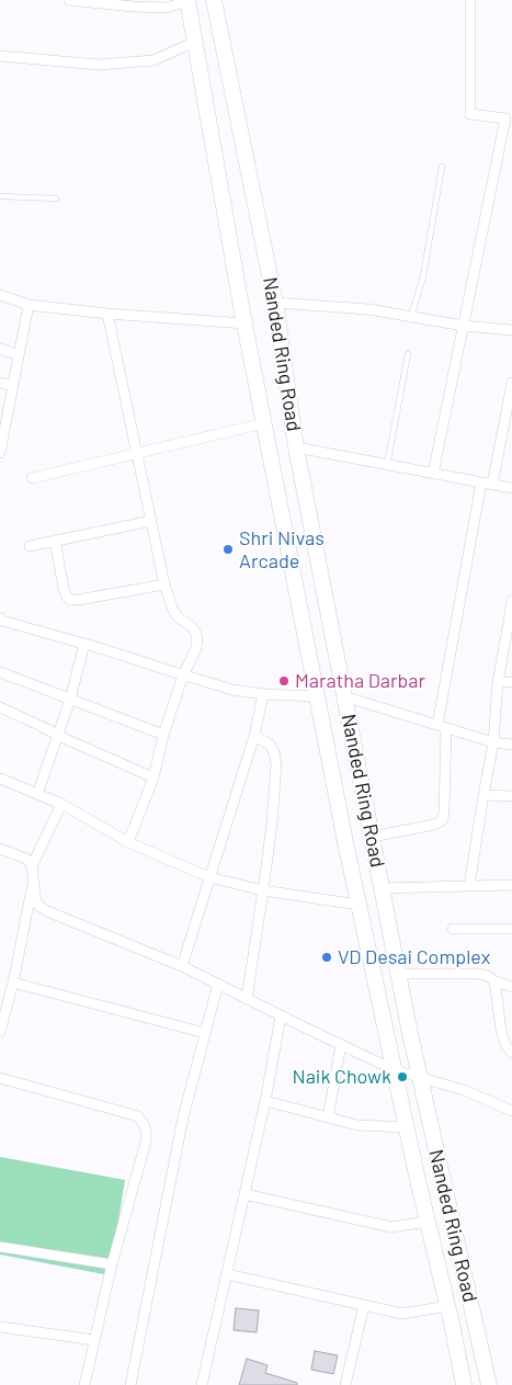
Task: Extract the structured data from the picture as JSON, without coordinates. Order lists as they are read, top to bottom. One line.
{"streets":{"highway":["Nanded Ring Road"]},"places":["Shri Nivas Arcade","Maratha Darbar","VD Desai Complex","Naik Chowk"]}
